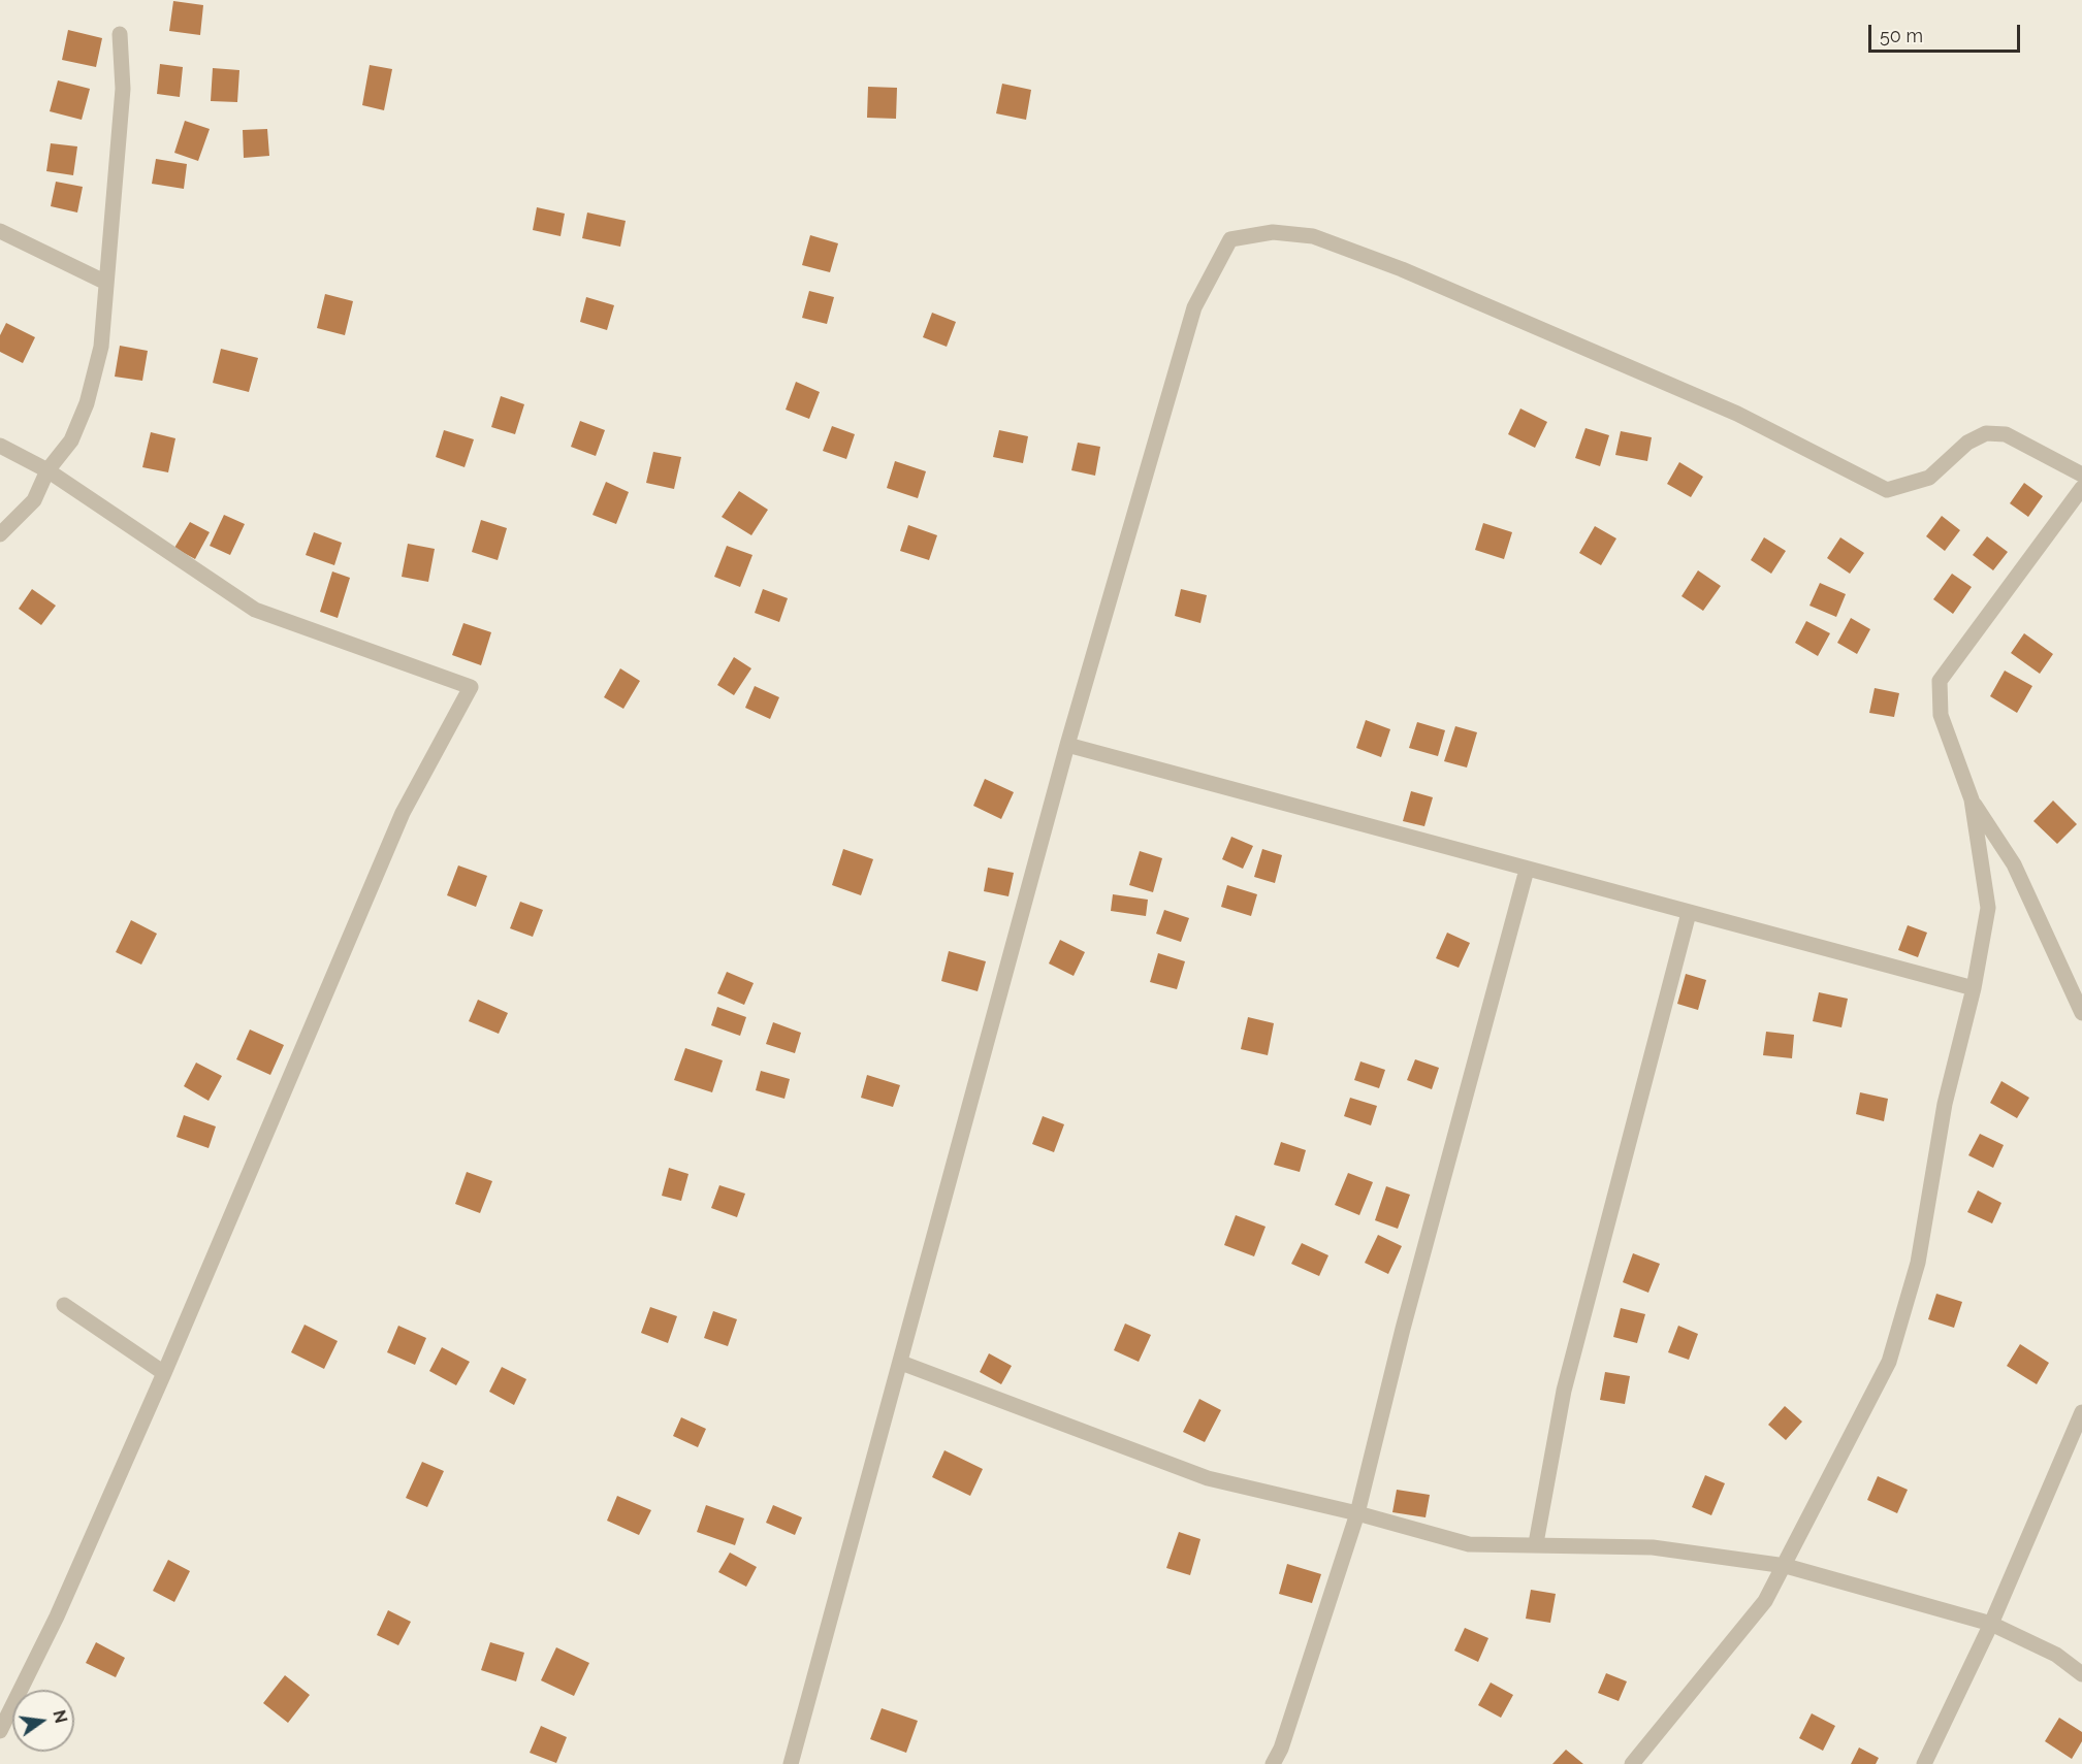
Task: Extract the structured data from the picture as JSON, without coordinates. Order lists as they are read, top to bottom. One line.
{"scale_bar":"50 m","north":"right"}
